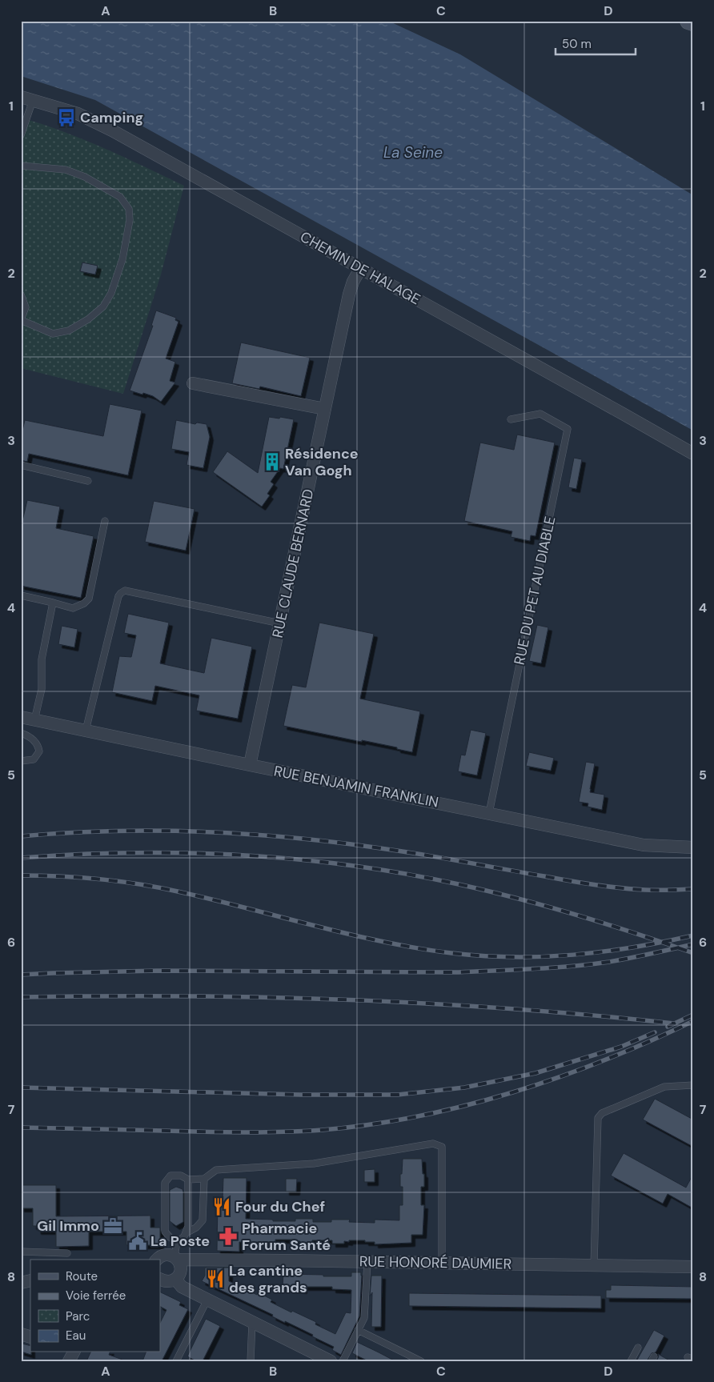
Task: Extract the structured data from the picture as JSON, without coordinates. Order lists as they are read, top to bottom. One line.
{"streets":{"street":["CHEMIN DE HALAGE","RUE CLAUDE BERNARD","RUE BENJAMIN FRANKLIN","RUE HONORÉ DAUMIER"],"lane":["RUE DU PET AU DIABLE"]},"crossings":[["CHEMIN DE HALAGE","RUE CLAUDE BERNARD"],["RUE CLAUDE BERNARD","RUE BENJAMIN FRANKLIN"],["RUE DU PET AU DIABLE","RUE BENJAMIN FRANKLIN"]],"water":["La Seine"],"places":{"bus stop":["Camping"],"building":["Résidence Van Gogh"],"restaurant":["Four du Chef","La cantine des grands"],"office":["Gil Immo"],"pharmacy":["Pharmacie Forum Santé"],"public building":["La Poste"]},"legend":["Route","Voie ferrée","Parc","Eau"],"scale_bar":"50 m","grid":{"columns":["A","B","C","D"],"rows":["1","2","3","4","5","6","7","8"]}}
